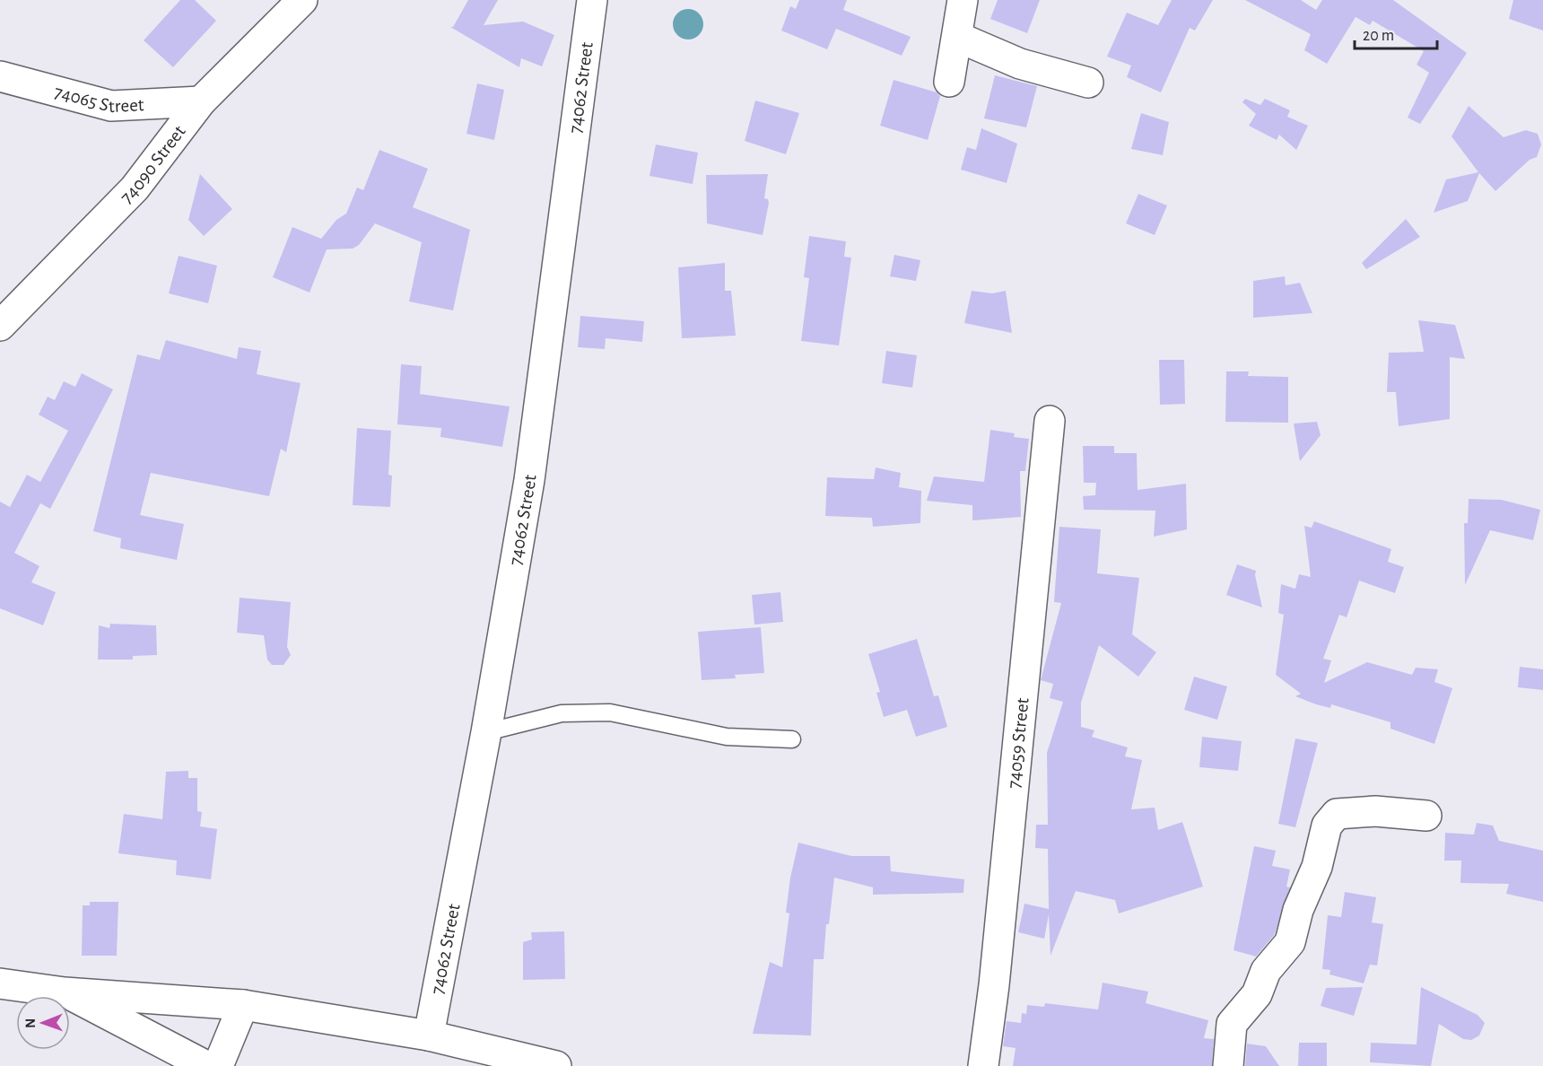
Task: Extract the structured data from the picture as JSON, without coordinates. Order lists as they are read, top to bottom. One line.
{"streets":{"street":["74062 Street","74065 Street","74090 Street","74059 Street"]},"crossings":[["74065 Street","74090 Street"]],"scale_bar":"20 m","north":"left"}
